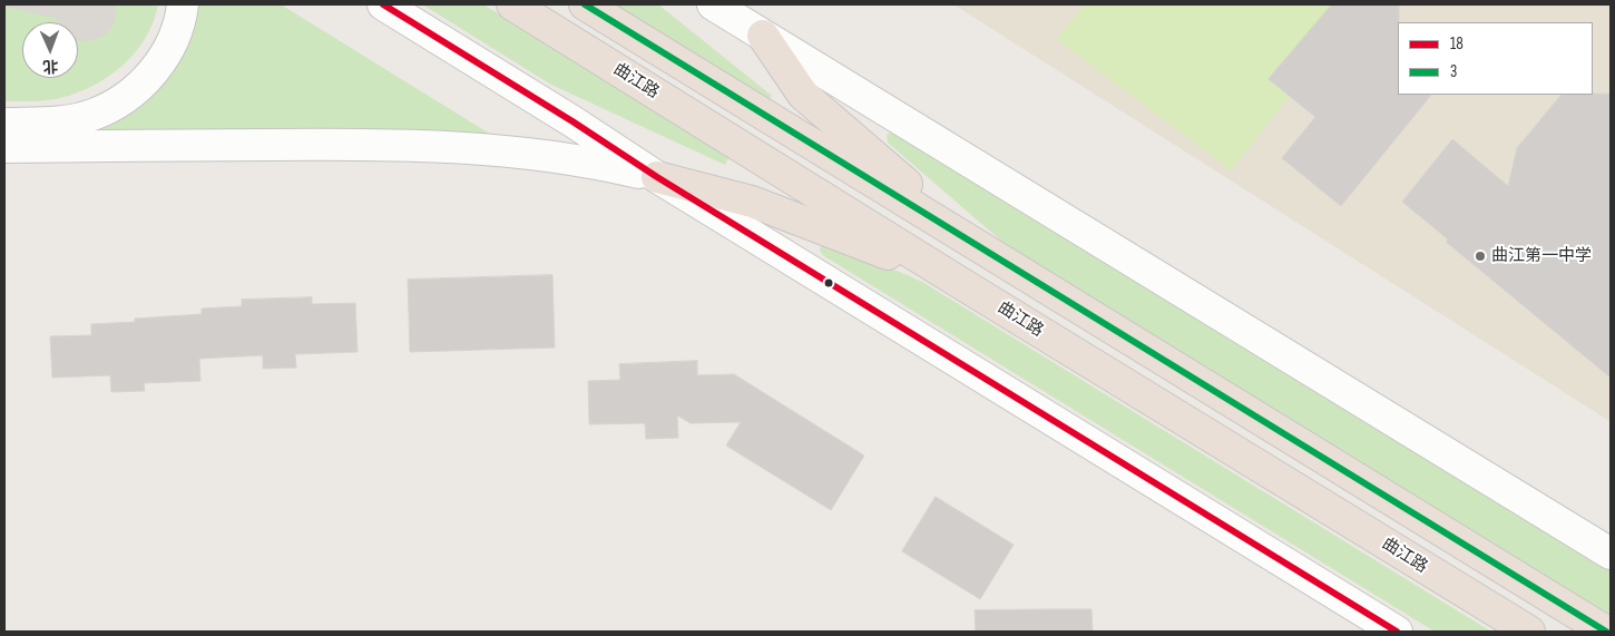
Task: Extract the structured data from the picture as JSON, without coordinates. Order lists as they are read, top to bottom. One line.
{"streets":{"highway":["曲江路"]},"places":["曲江第一中学"],"lines":["transit line 18","transit line 3"],"legend":["18","3"],"north":"bottom"}
